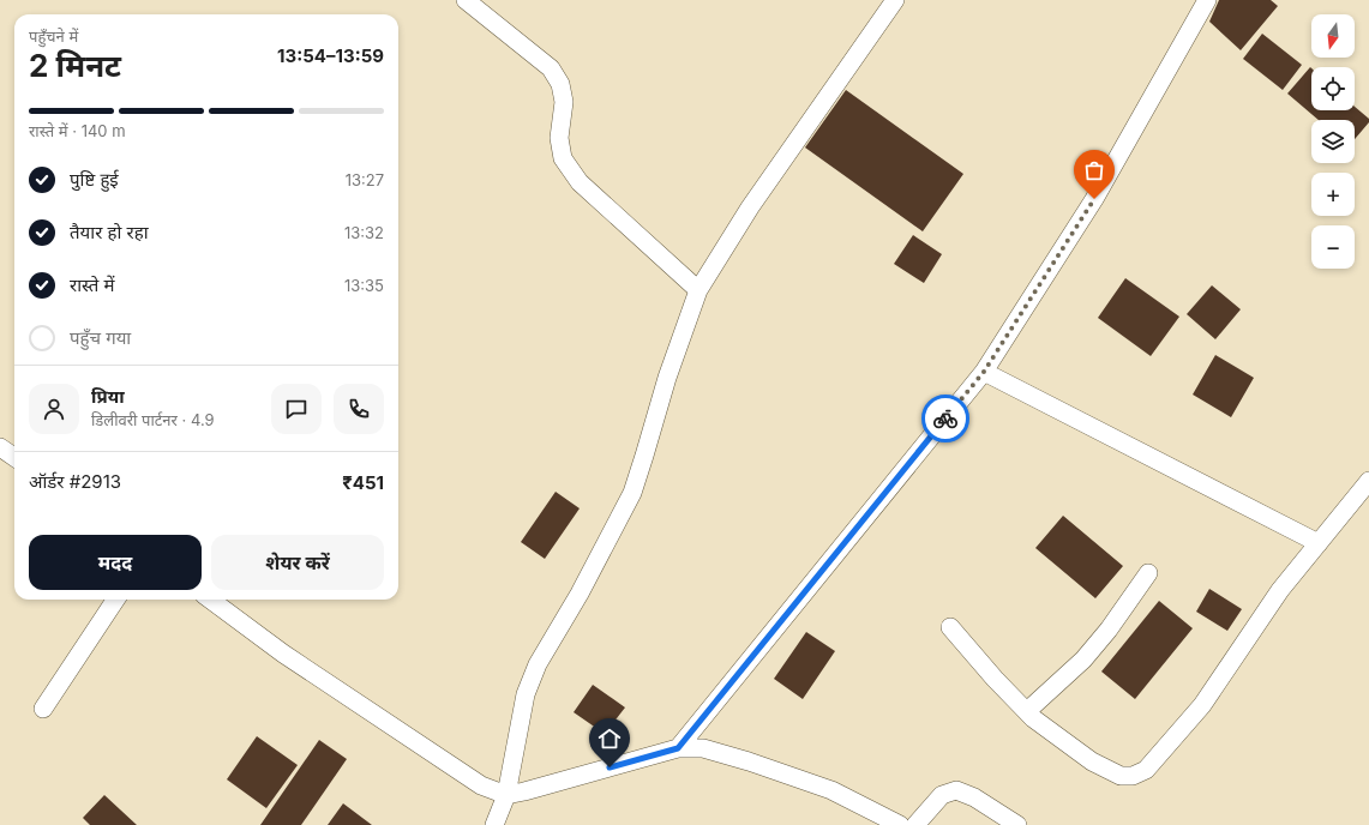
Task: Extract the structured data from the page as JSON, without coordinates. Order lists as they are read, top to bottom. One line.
{"north":"bottom","page":{"map_buttons":["+","−"],"heading":["2 मिनट","पहुँचने में","13:54–13:59"],"panel":["प्रिया","डिलीवरी पार्टनर · 4.9","ऑर्डर #2913","₹451"],"bar":"रास्ते में · 140 m","list":[["पुष्टि हुई","13:27"],["तैयार हो रहा","13:32"],["रास्ते में","13:35"],"पहुँच गया"],"buttons":["मदद","शेयर करें"]}}
